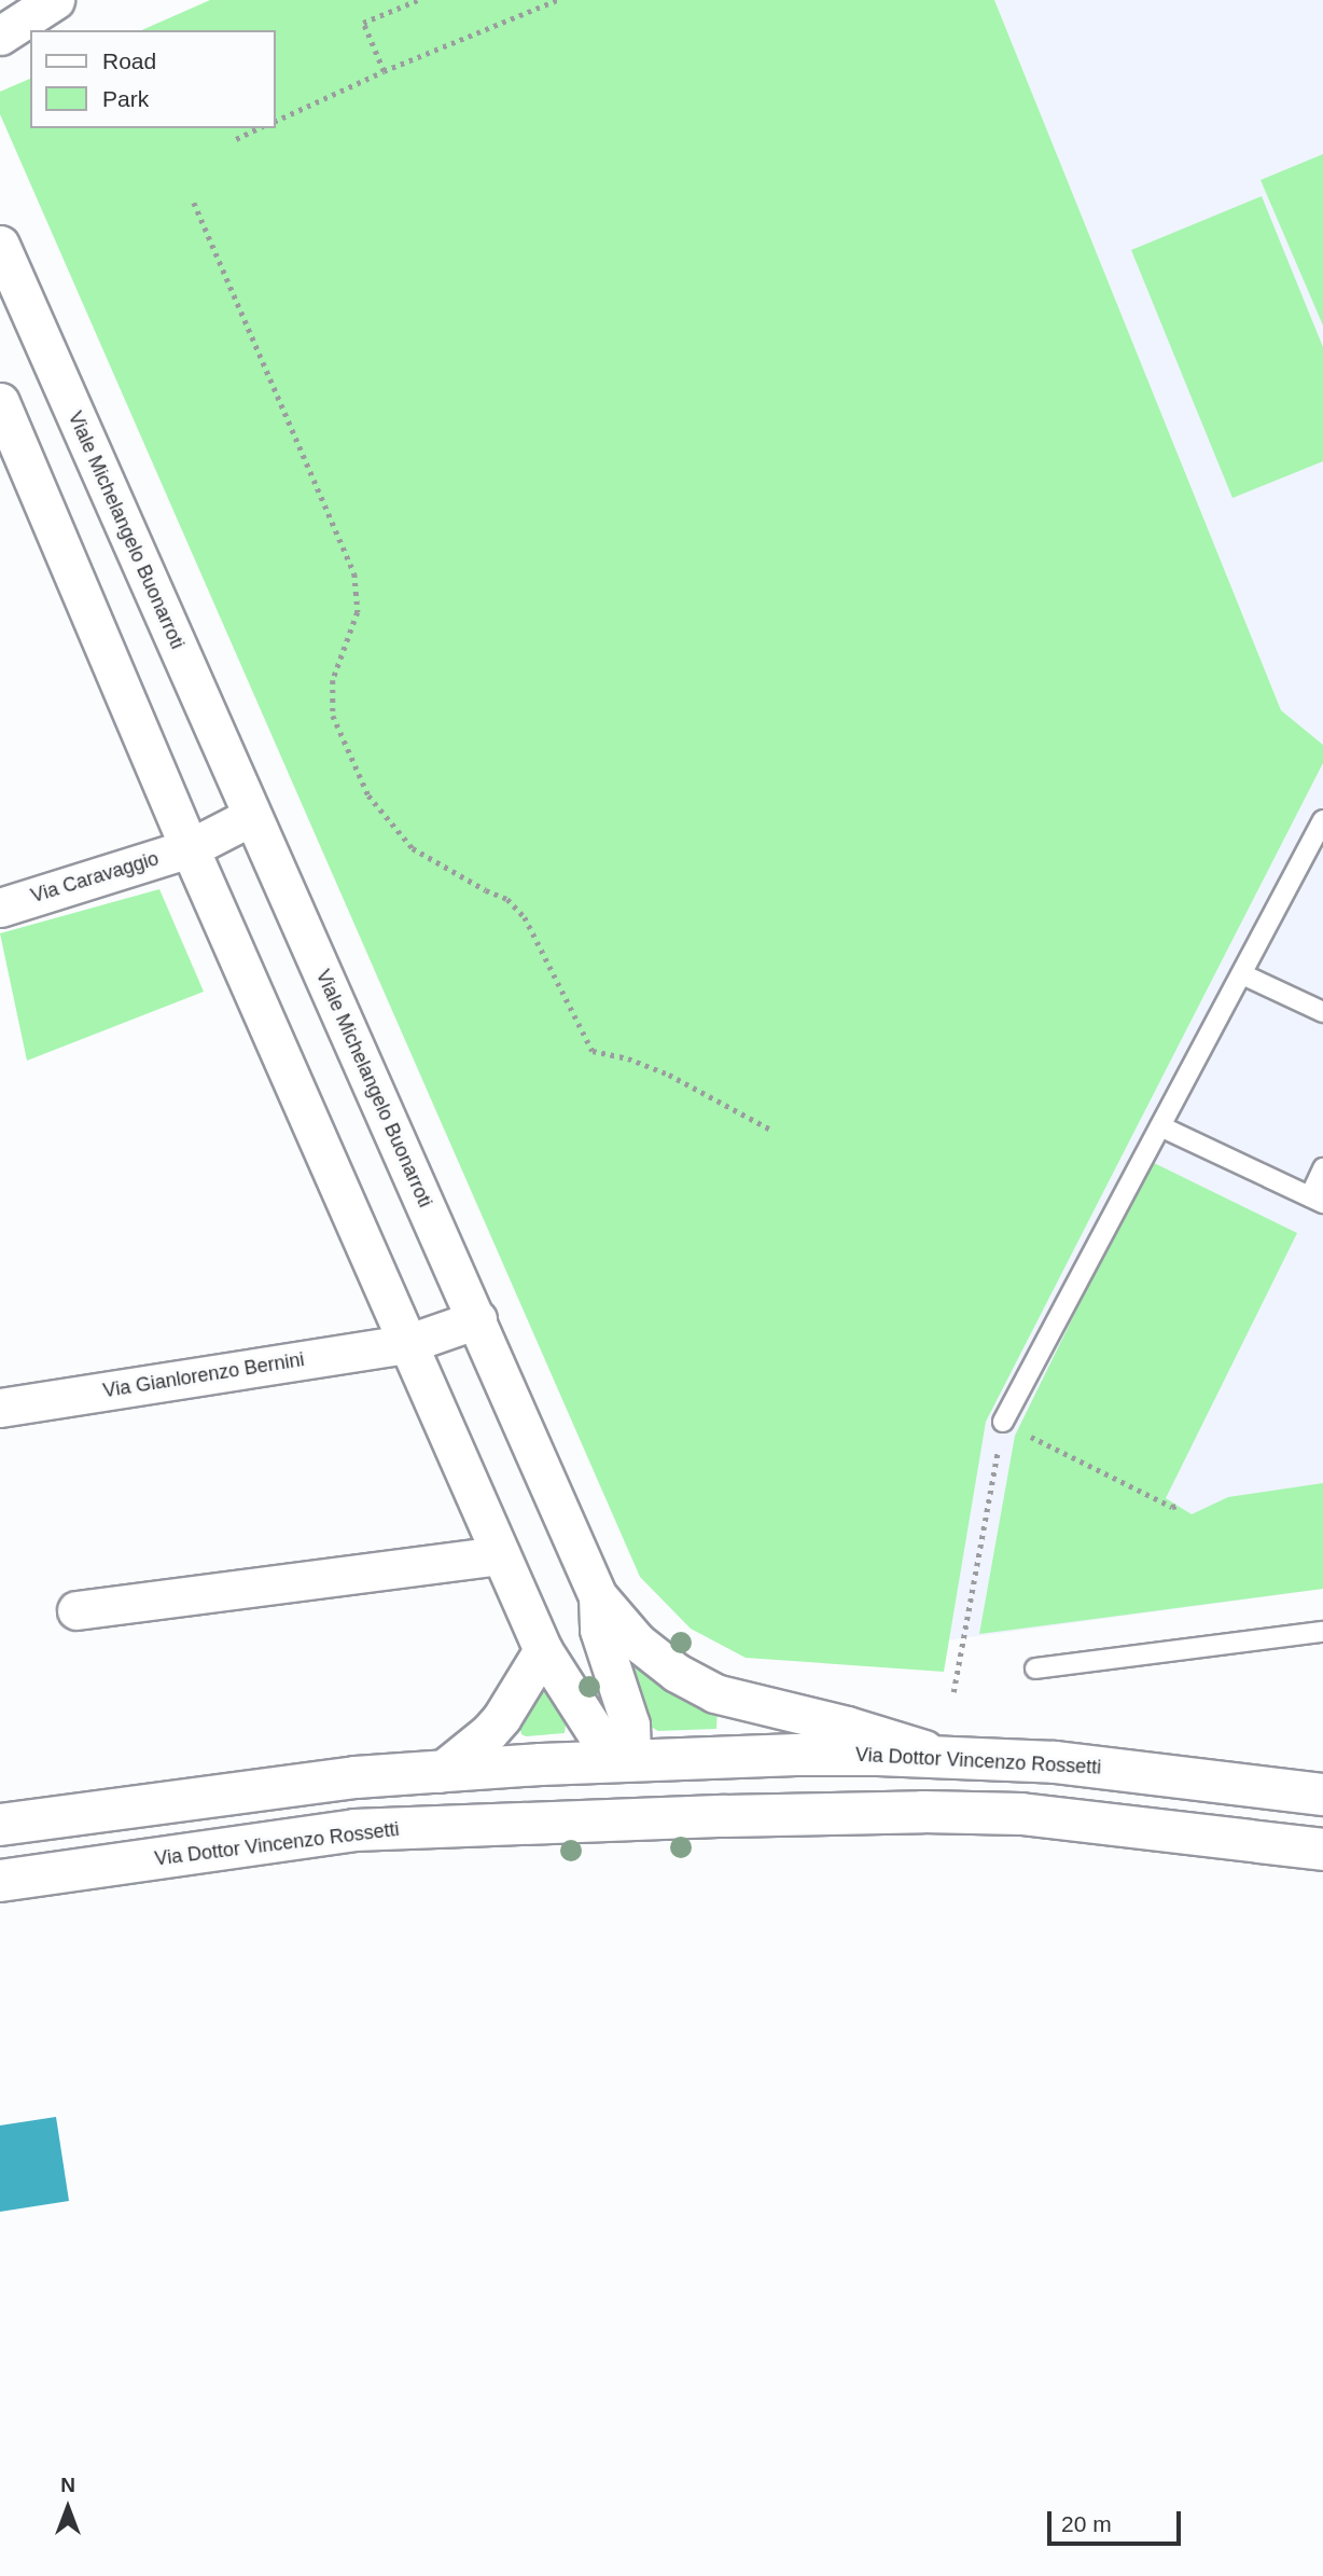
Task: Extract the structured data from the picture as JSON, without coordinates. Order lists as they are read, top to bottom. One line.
{"streets":{"street":["Viale Michelangelo Buonarroti","Via Caravaggio","Via Gianlorenzo Bernini","Via Dottor Vincenzo Rossetti"]},"crossings":[["Viale Michelangelo Buonarroti","Via Dottor Vincenzo Rossetti"]],"legend":["Road","Park"],"scale_bar":"20 m","north":"top"}
